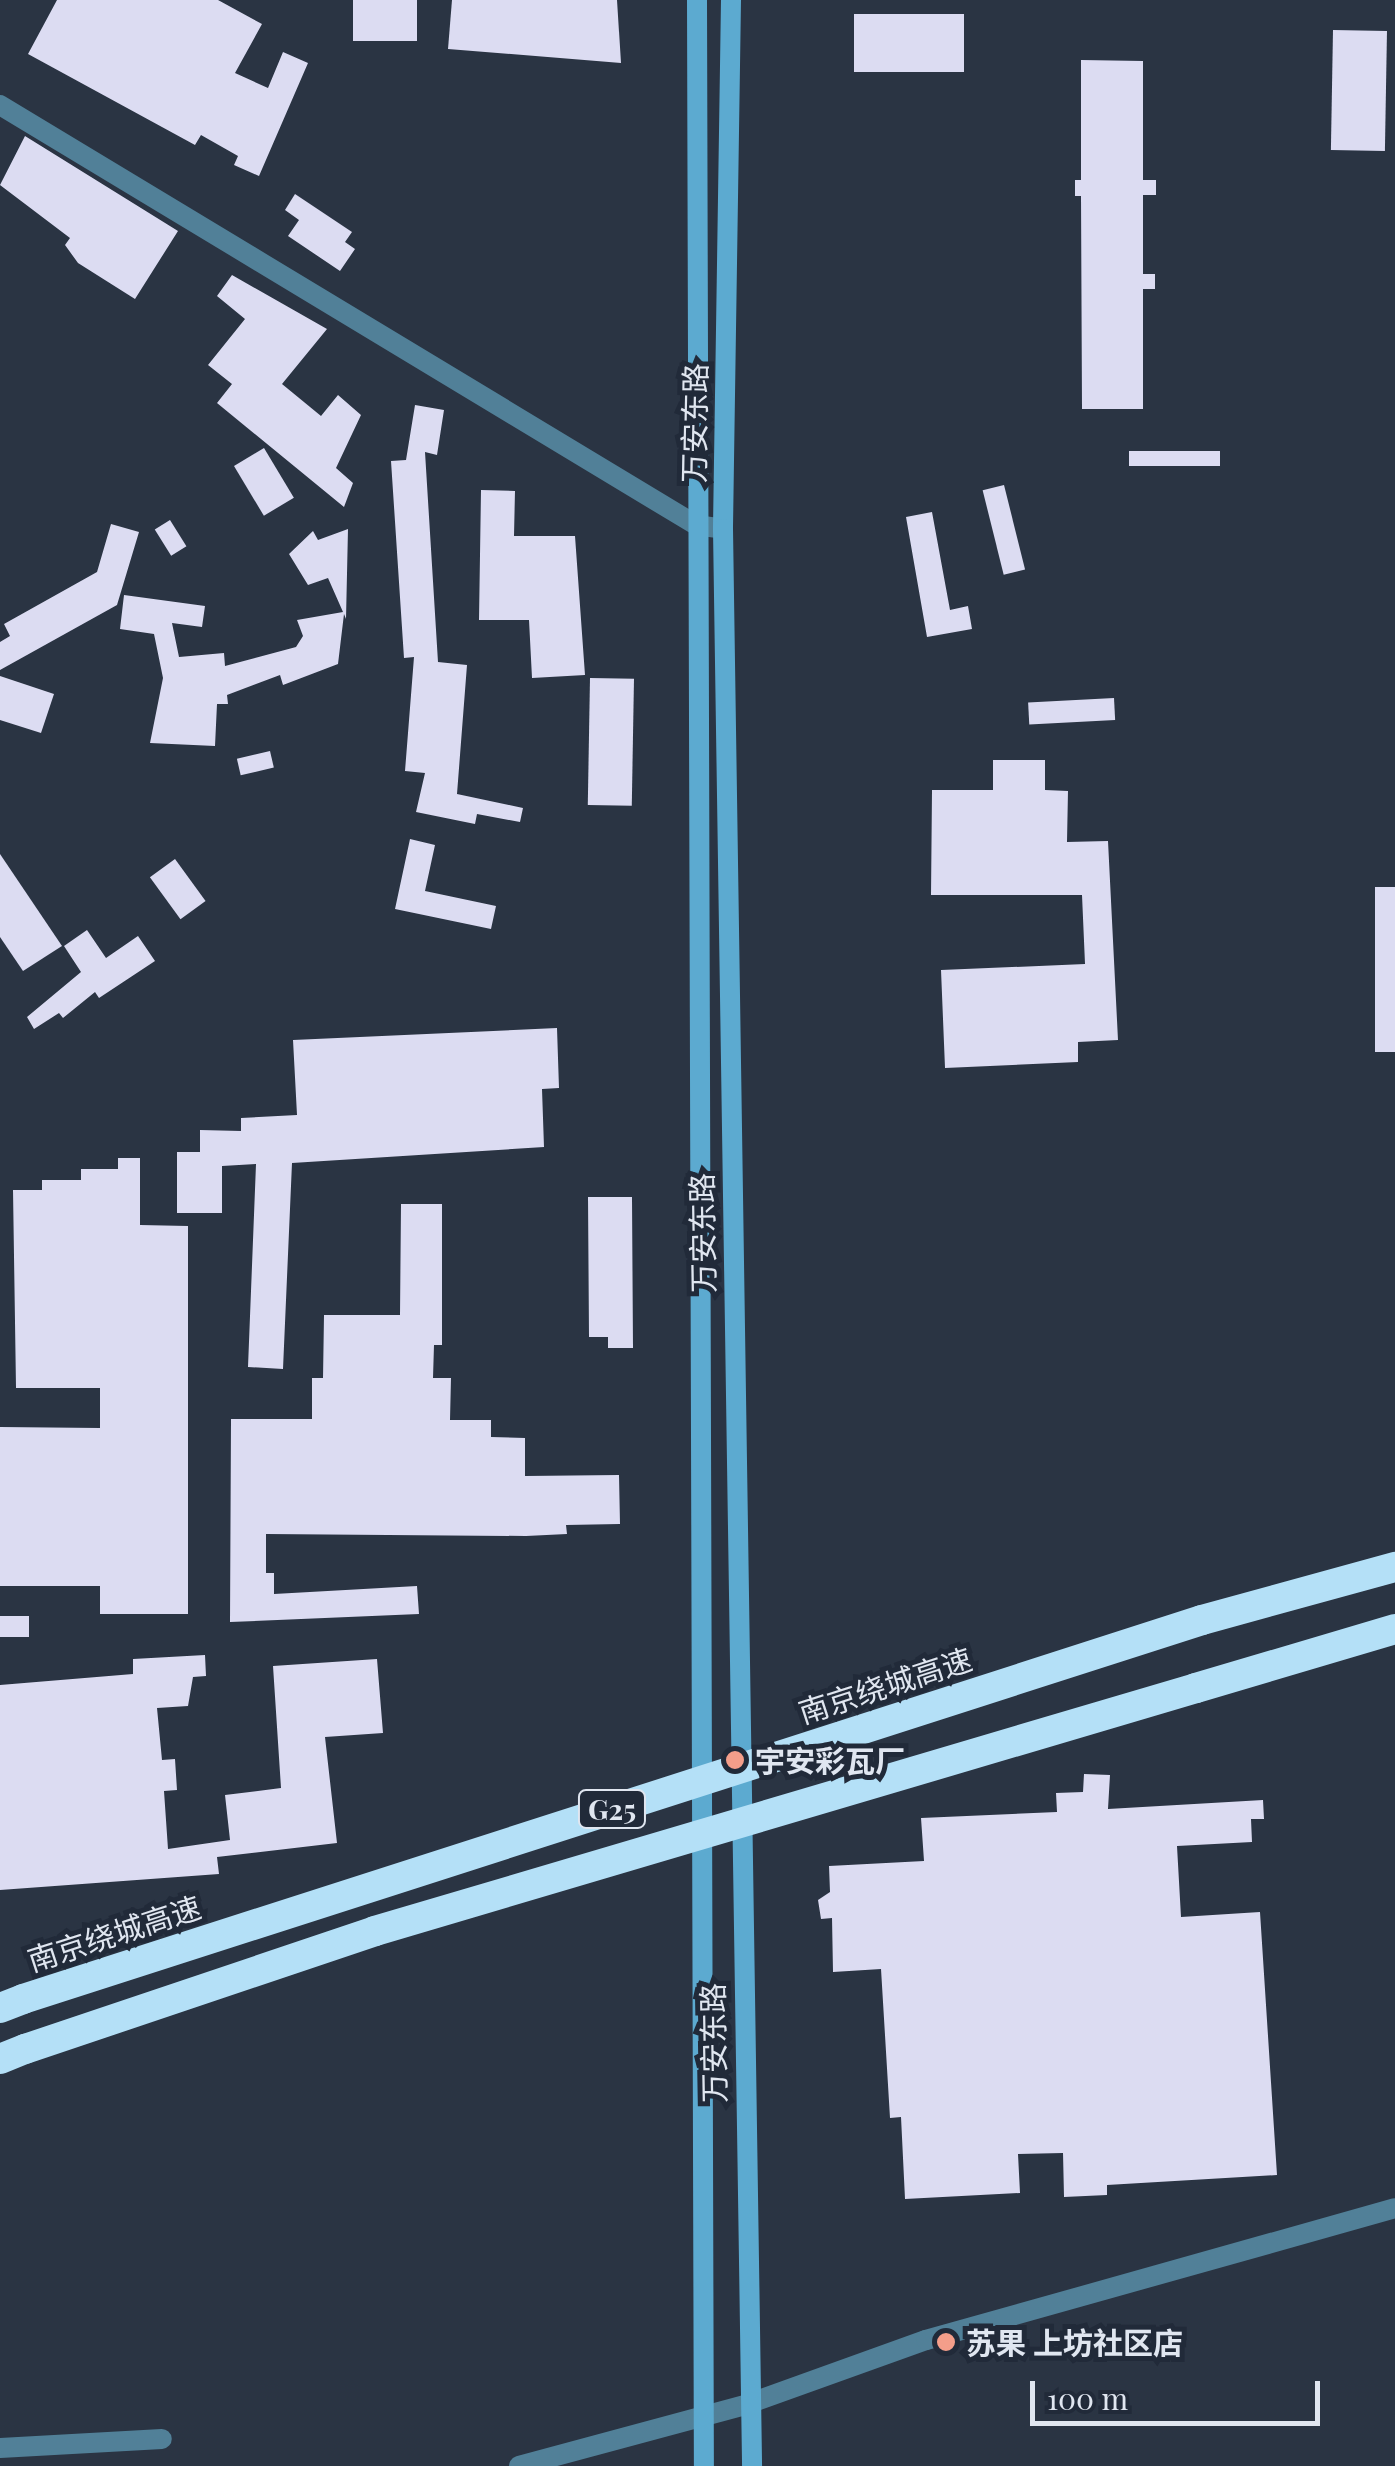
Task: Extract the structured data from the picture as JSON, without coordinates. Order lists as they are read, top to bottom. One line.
{"streets":{"highway":["南京绕城高速","G25"],"main road":["万安东路"]},"places":["宇安彩瓦厂","苏果 上坊社区店"],"scale_bar":"100 m"}
